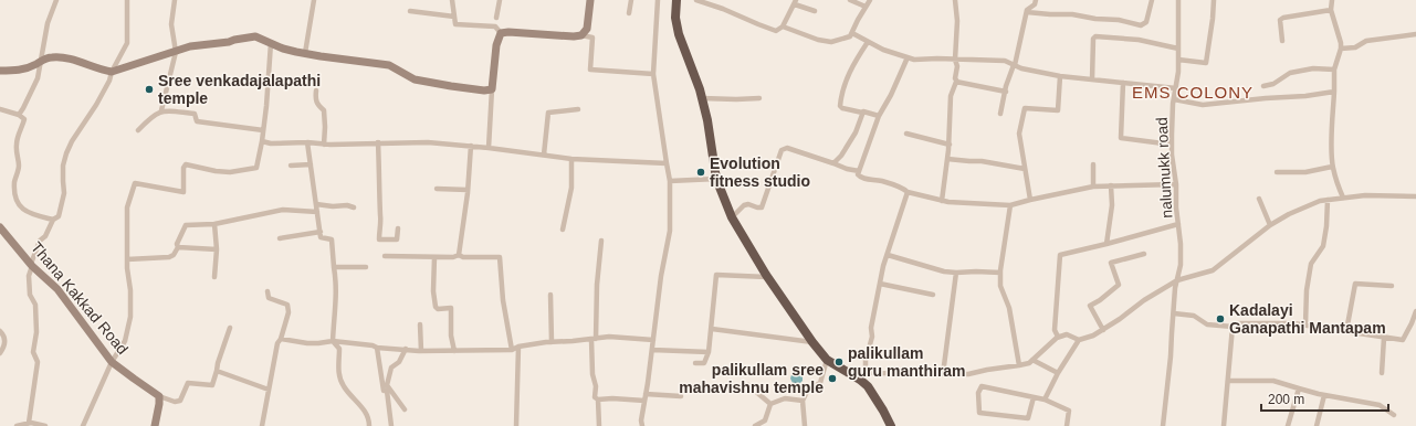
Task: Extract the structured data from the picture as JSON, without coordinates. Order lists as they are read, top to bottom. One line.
{"streets":{"main road":["Thana Kakkad Road"],"street":["nalumukk road"]},"districts":["EMS COLONY"],"places":["Sree venkadajalapathi temple","Evolution fitness studio","Kadalayi Ganapathi Mantapam","palikullam guru manthiram","palikullam sree mahavishnu temple"],"scale_bar":"200 m"}
